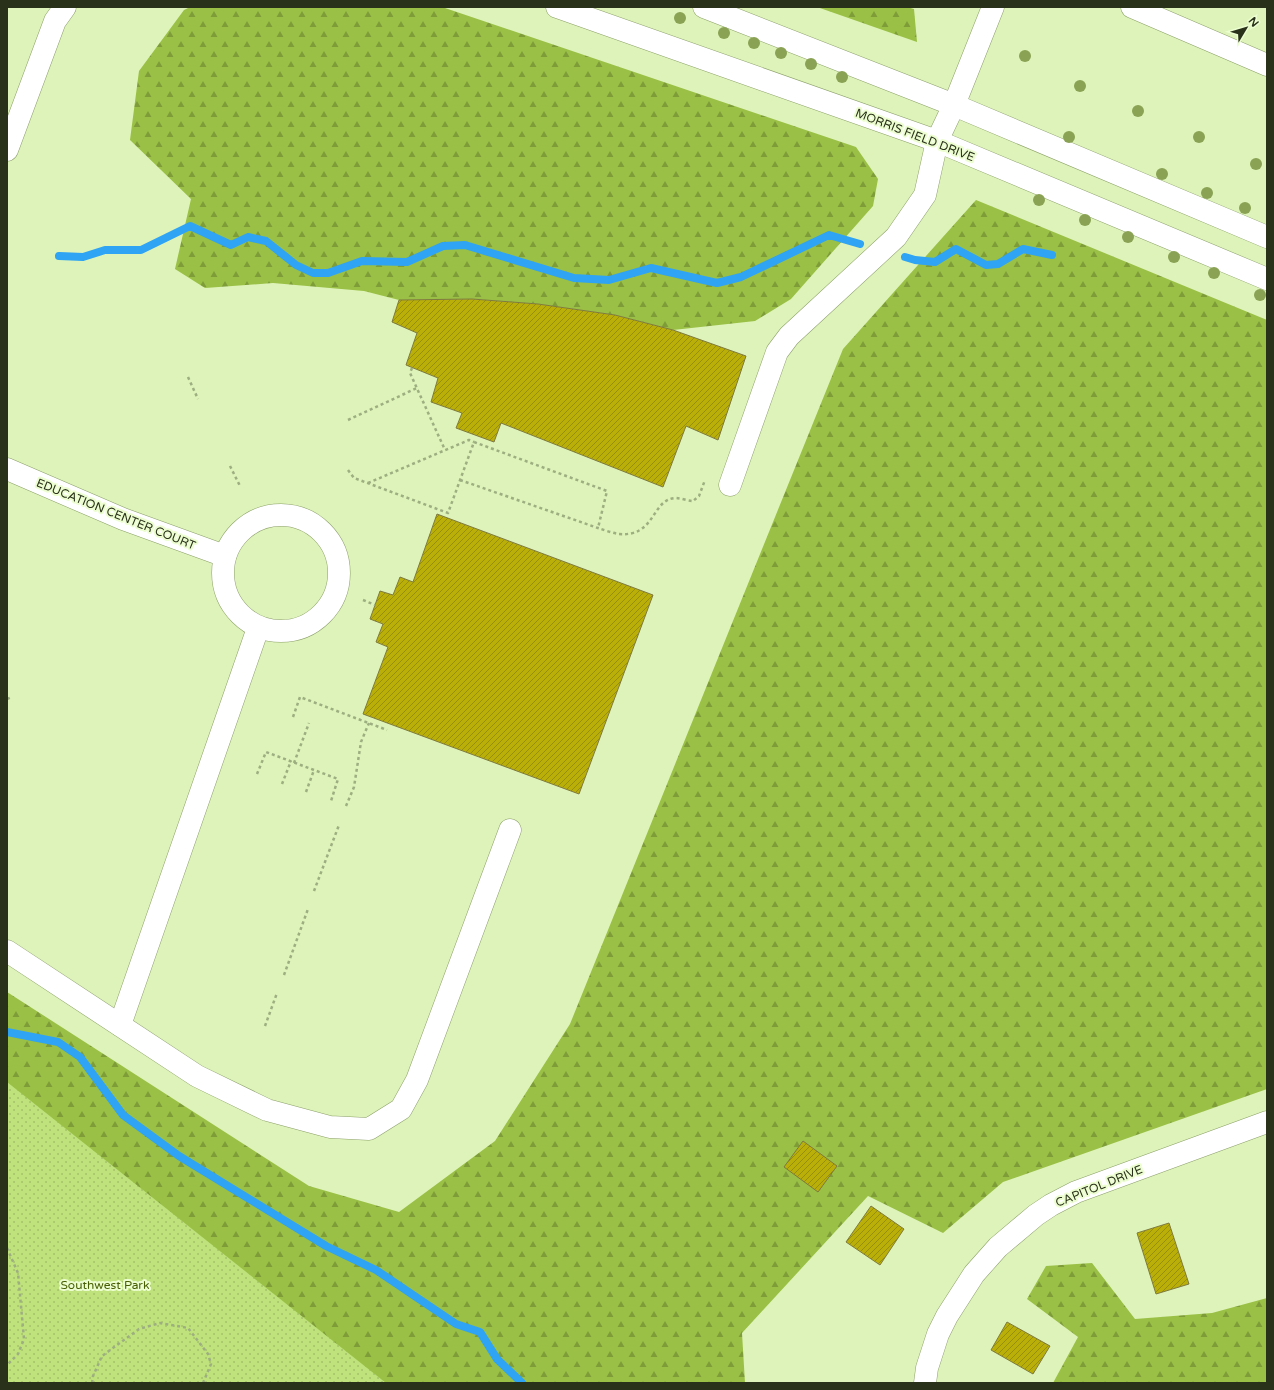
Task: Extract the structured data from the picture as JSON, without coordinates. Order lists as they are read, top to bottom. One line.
{"streets":{"street":["MORRIS FIELD DRIVE","EDUCATION CENTER COURT","CAPITOL DRIVE"]},"parks":["Southwest Park"],"north":"top right"}
